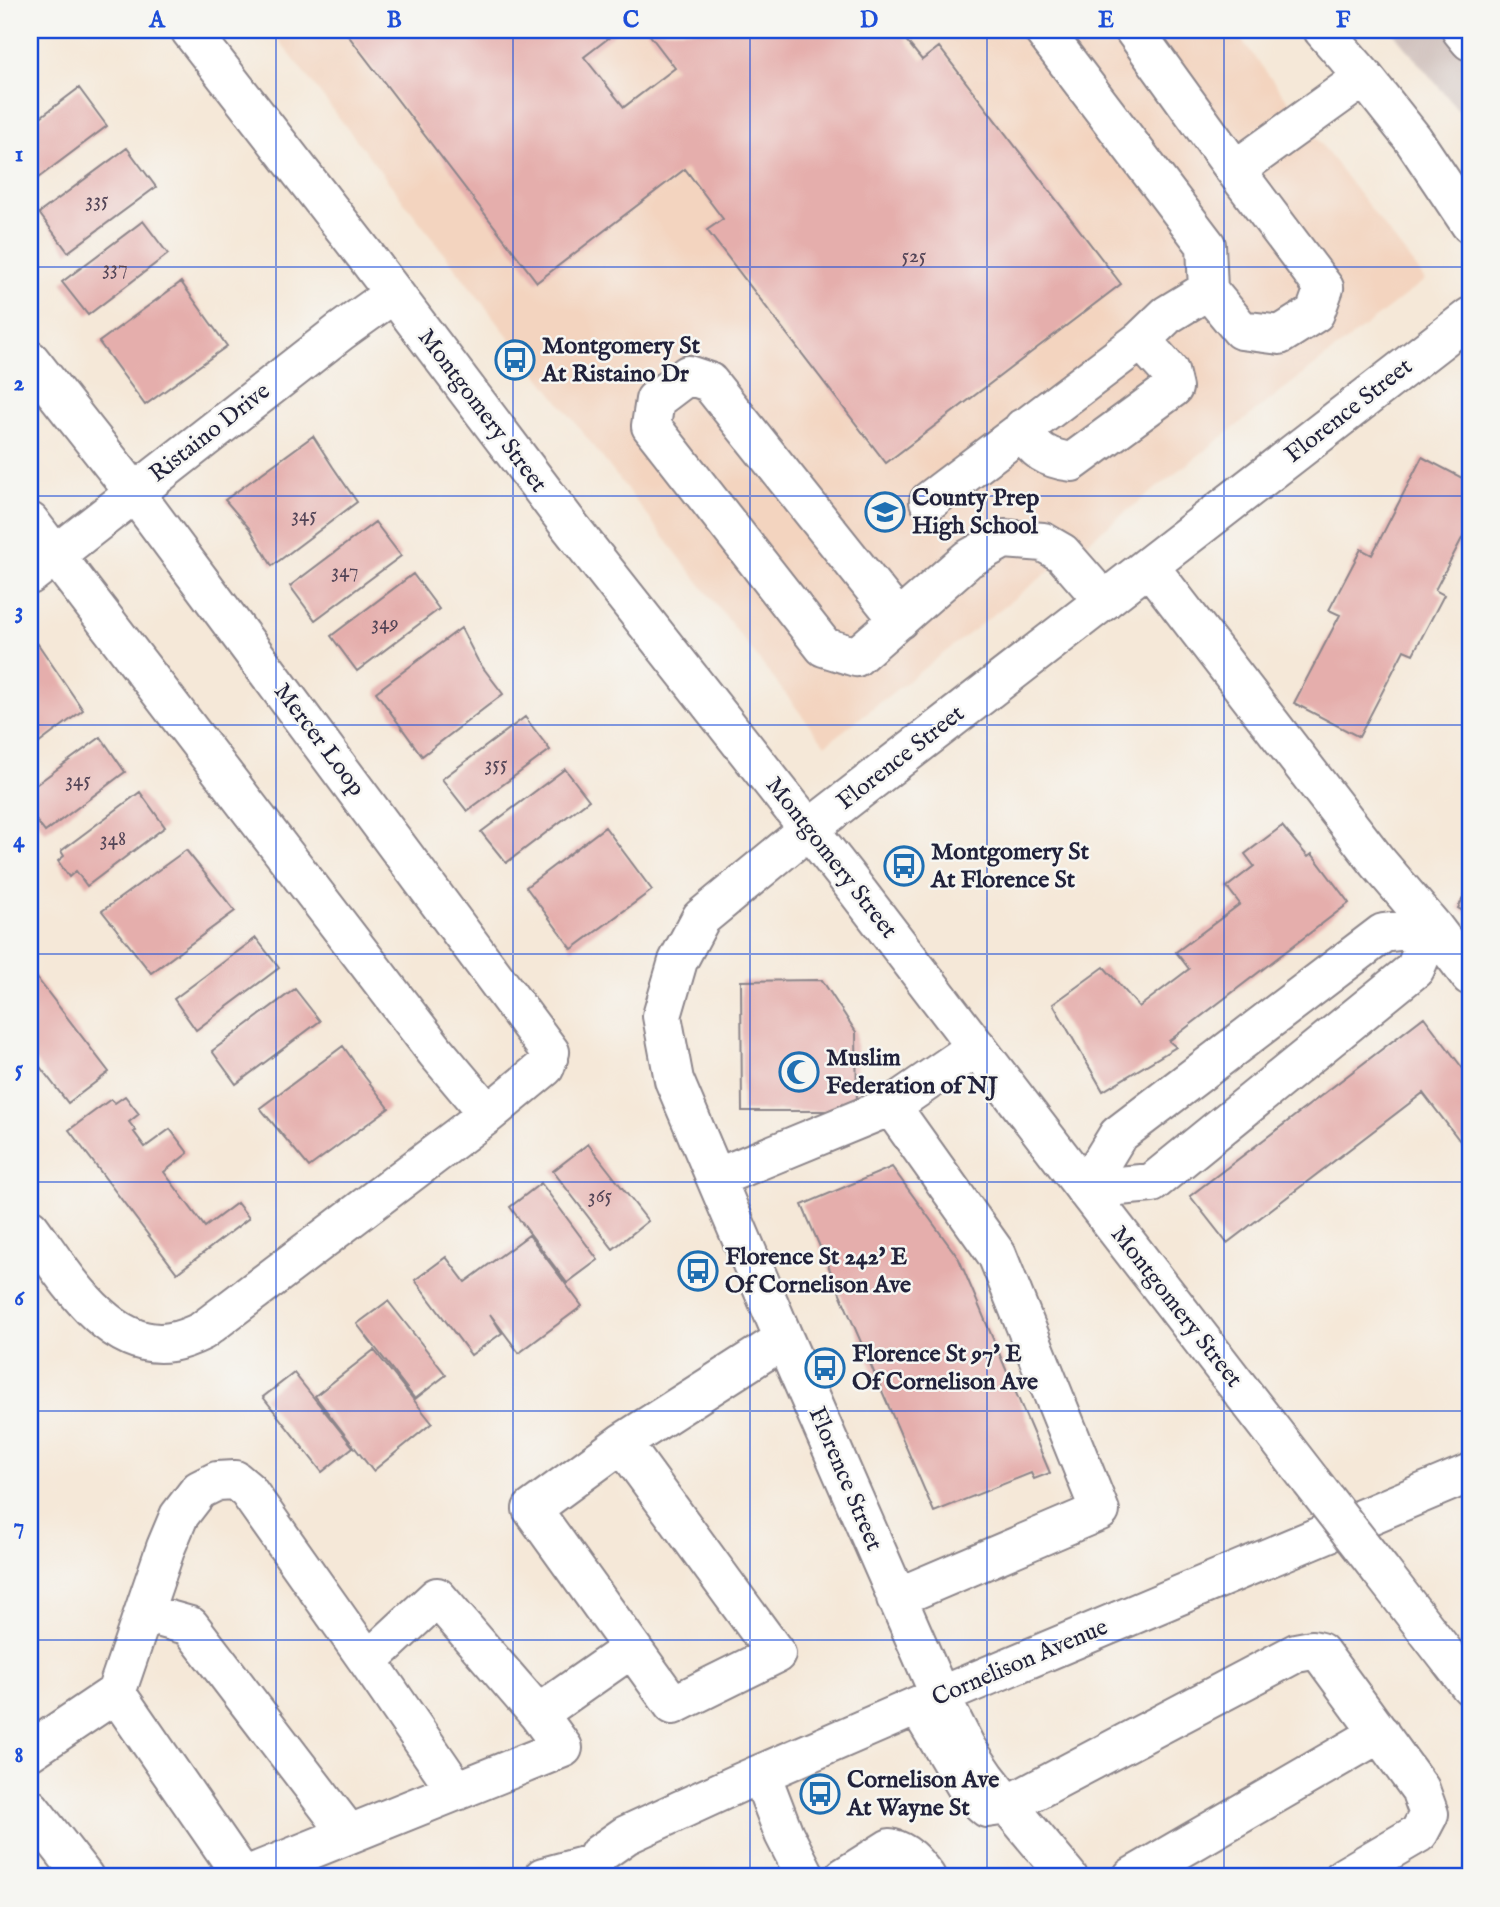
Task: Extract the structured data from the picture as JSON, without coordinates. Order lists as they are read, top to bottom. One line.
{"streets":{"street":["Montgomery Street","Florence Street","Ristaino Drive","Mercer Loop","Cornelison Avenue"]},"crossings":[["Montgomery Street","Florence Street"],["Montgomery Street","Ristaino Drive"],["Florence Street","Cornelison Avenue"],["Ristaino Drive","Mercer Loop"]],"places":{"bus stop":["Montgomery St At Ristaino Dr","Montgomery St At Florence St","Florence St 242' E Of Cornelison Ave","Florence St 97' E Of Cornelison Ave","Cornelison Ave At Wayne St"],"school or university":["County Prep High School"],"mosque":["Muslim Federation of NJ"]},"house_numbers":["335","525","337","345","347","349","355","345","348","365"],"grid":{"columns":["A","B","C","D","E","F"],"rows":["1","2","3","4","5","6","7","8"]}}
